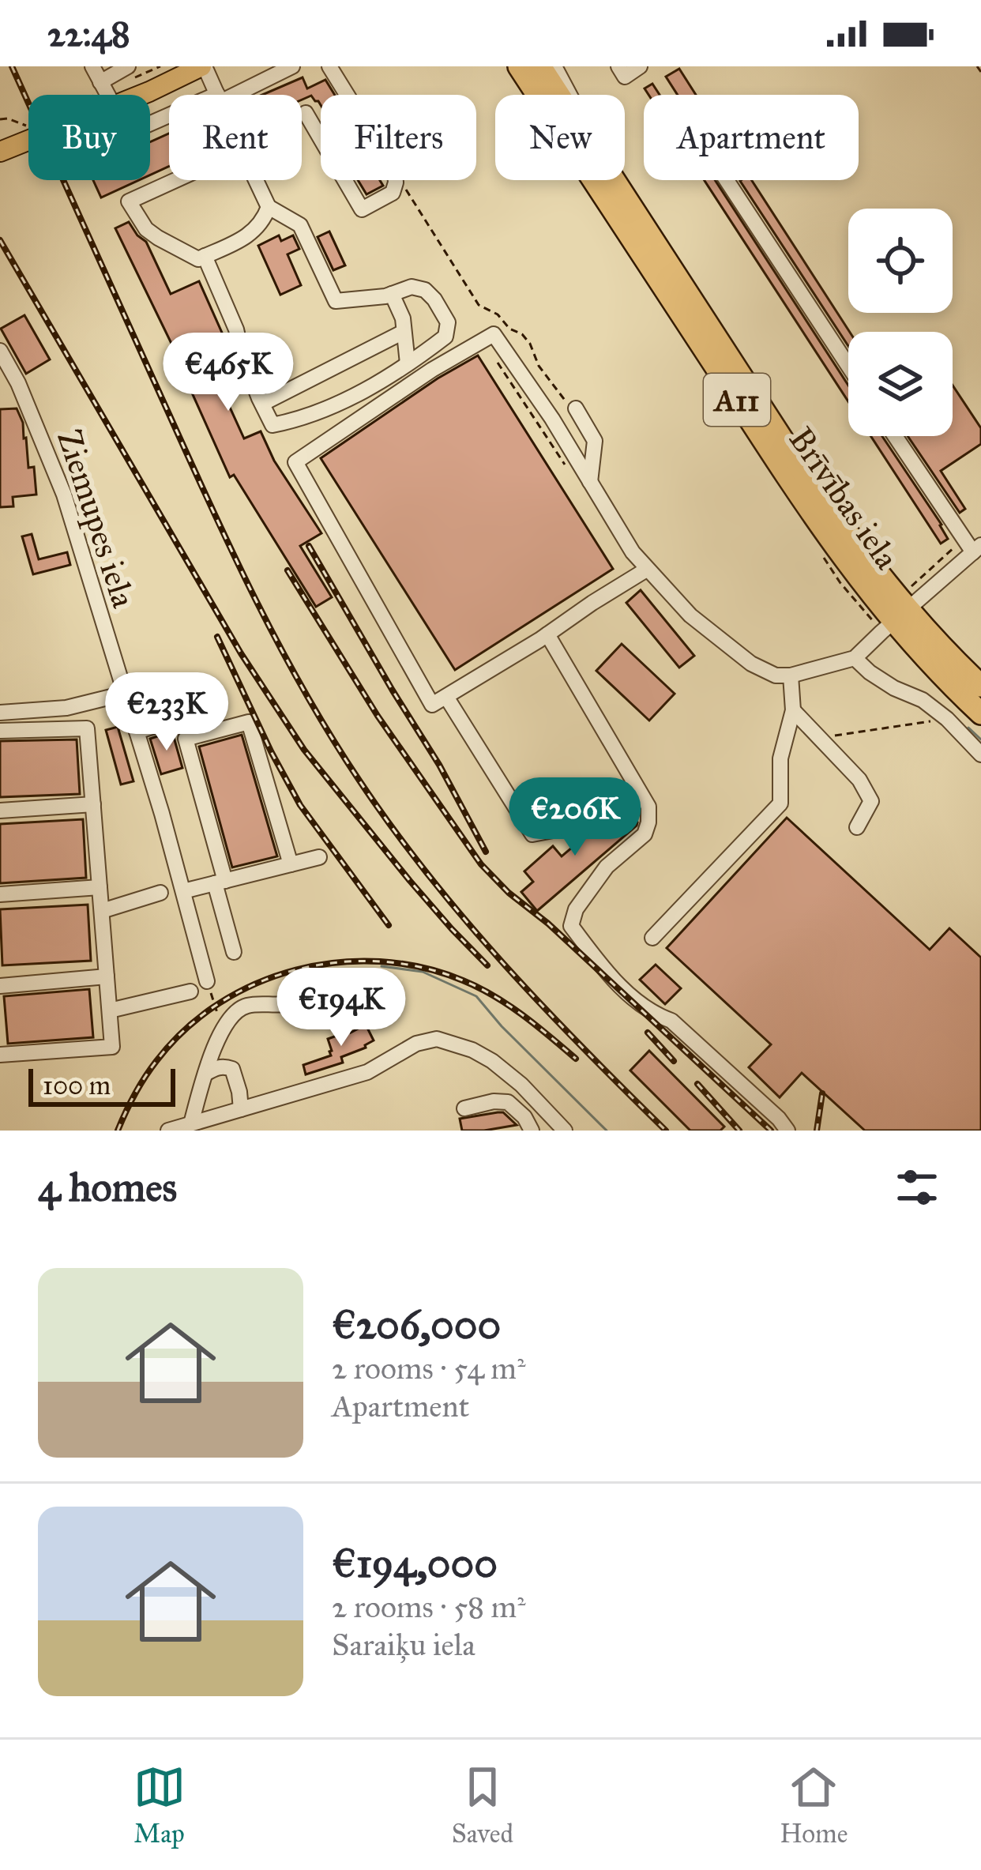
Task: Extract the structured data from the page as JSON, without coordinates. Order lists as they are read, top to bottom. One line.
{"streets":{"highway":["A11","Brīvības iela"],"street":["Ziemupes iela"]},"scale_bar":"100 m","page":{"status":"22:48","chip":["Buy","Rent","Filters","New","Apartment"],"price":["€465K","€233K","€206K","€194K"],"scale":"100 m","heading":"4 homes","list":[{"name":"€206,000","note":"2 rooms · 54 m² · Apartment"},{"name":"€194,000","note":"2 rooms · 58 m² · Saraiķu iela"}],"tabs":["Map","Saved","Home"]}}
